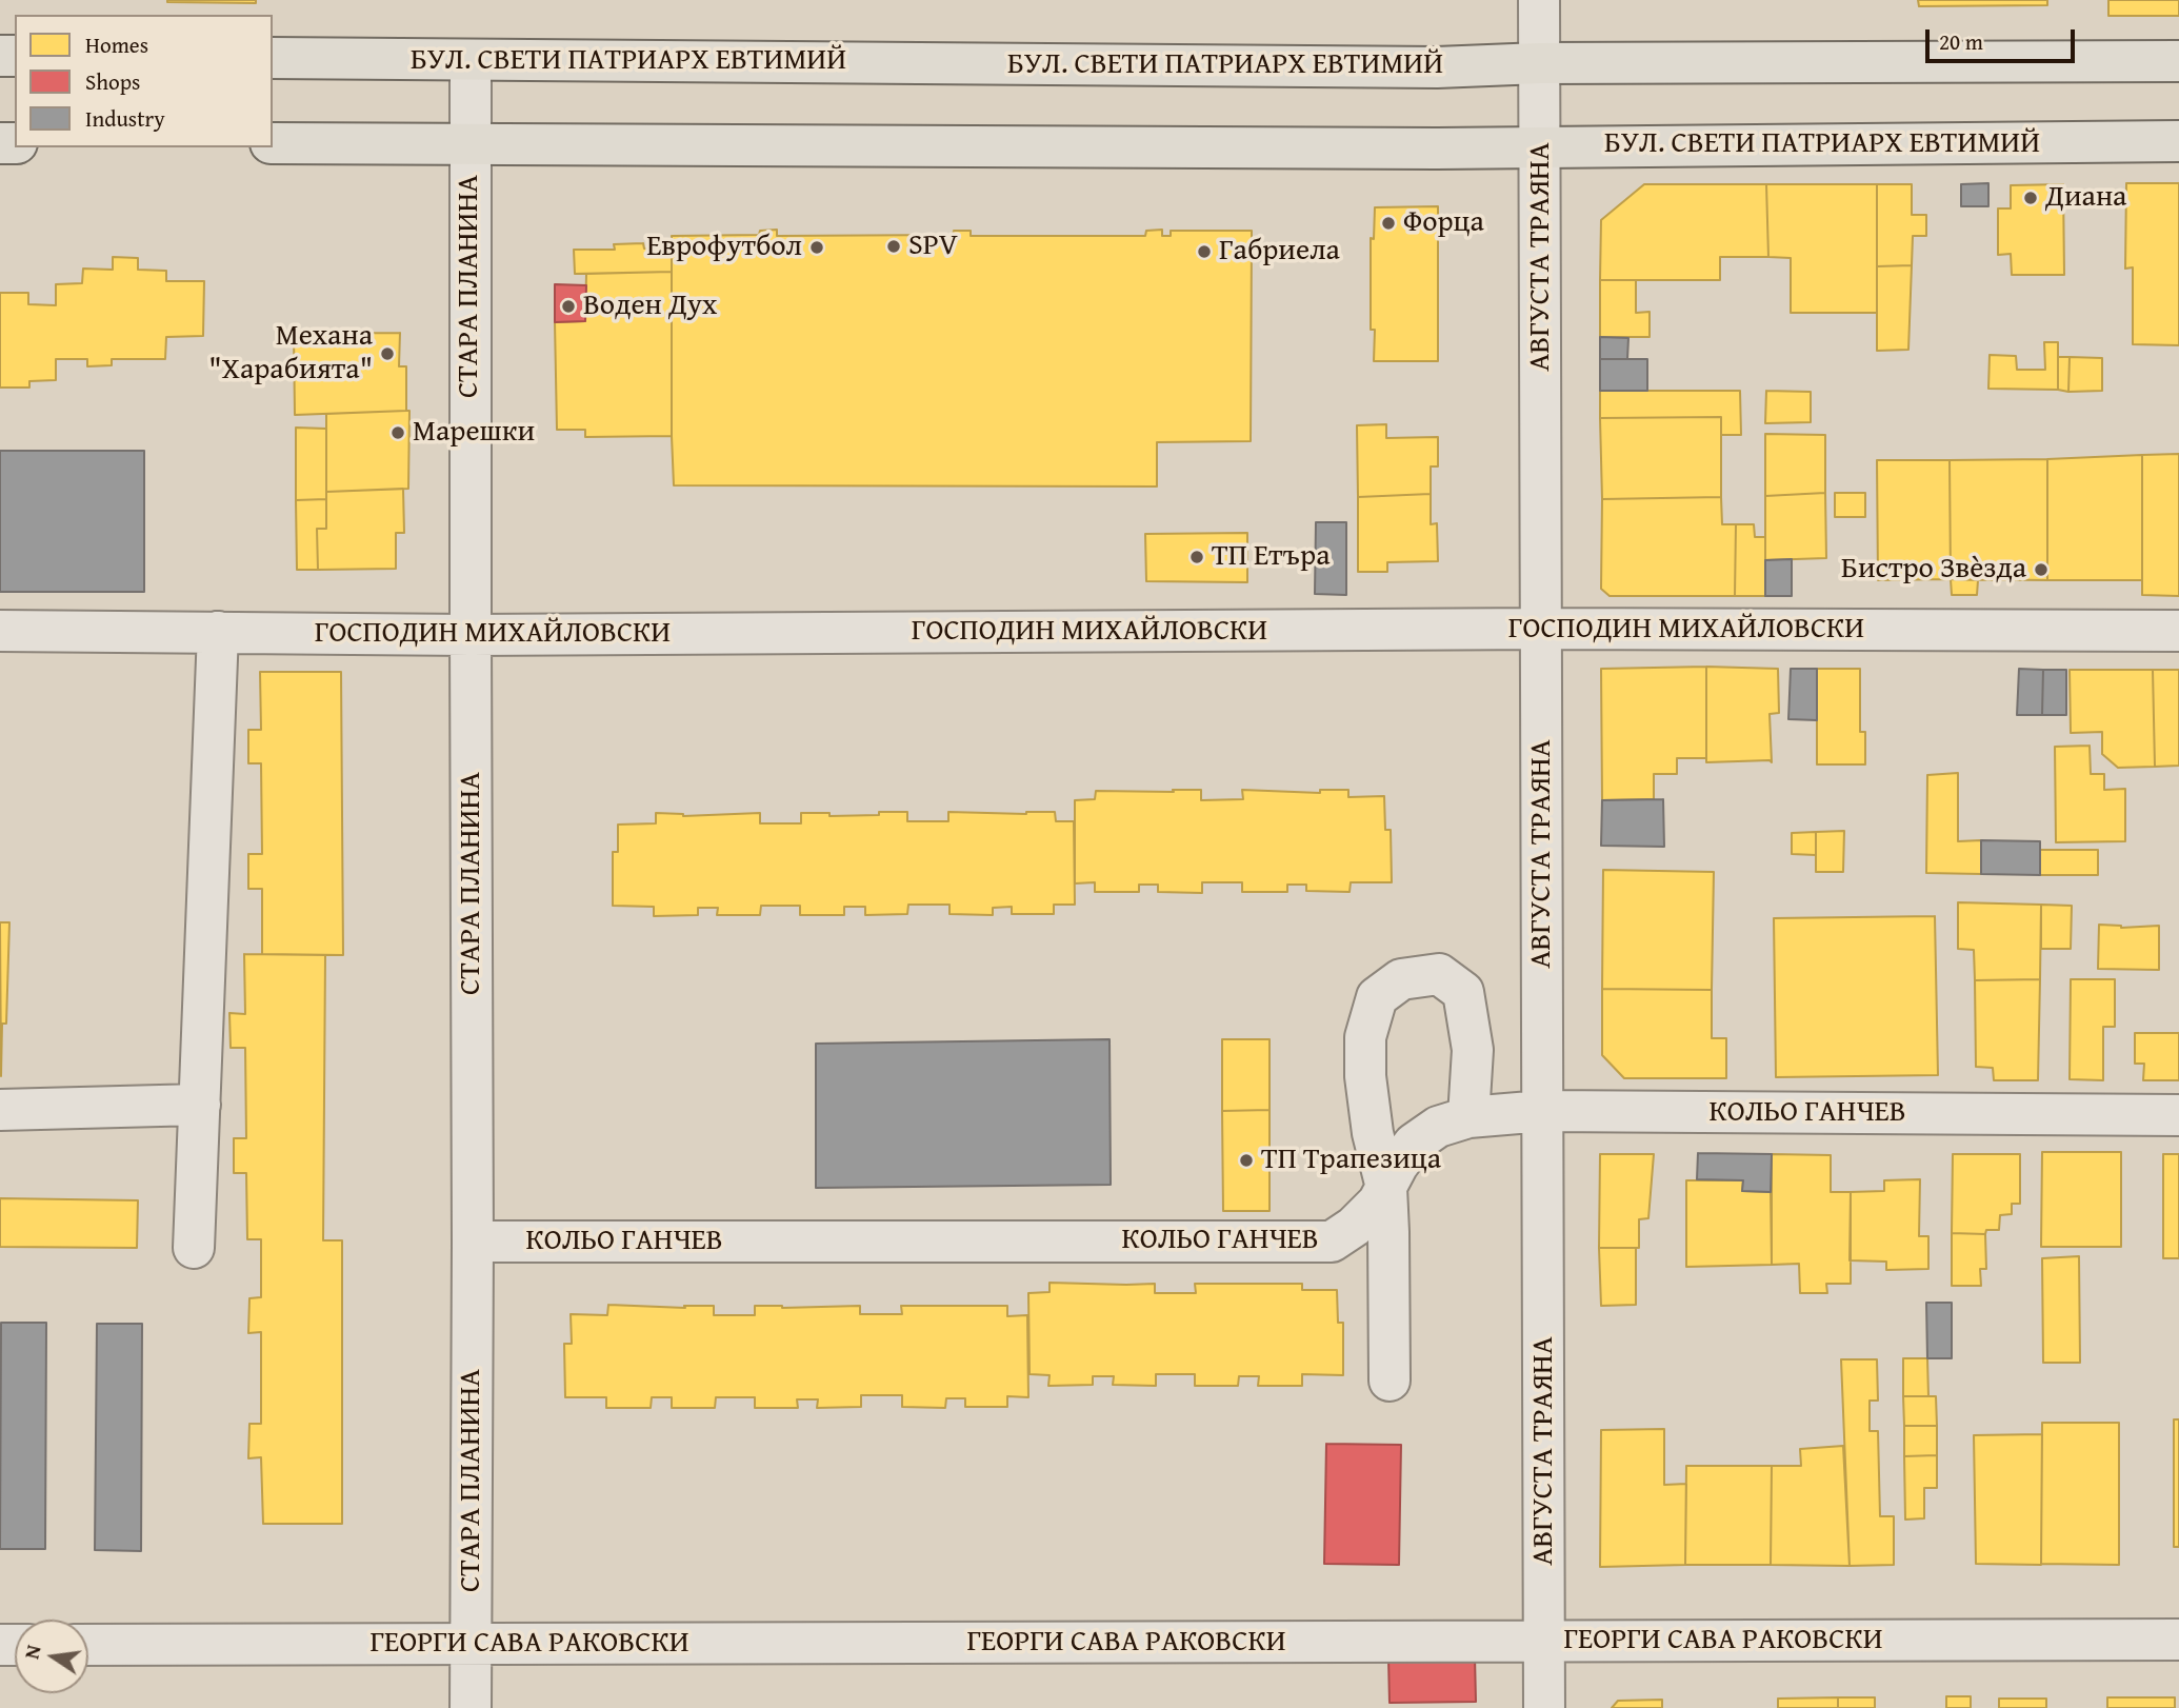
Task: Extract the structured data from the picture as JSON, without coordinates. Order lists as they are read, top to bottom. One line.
{"streets":{"main road":["БУЛ. СВЕТИ ПАТРИАРХ ЕВТИМИЙ"],"street":["АВГУСТА ТРАЯНА","СТАРА ПЛАНИНА","ГОСПОДИН МИХАЙЛОВСКИ","КОЛЬО ГАНЧЕВ","ГЕОРГИ САВА РАКОВСКИ"]},"crossings":[["БУЛ. СВЕТИ ПАТРИАРХ ЕВТИМИЙ","АВГУСТА ТРАЯНА"],["БУЛ. СВЕТИ ПАТРИАРХ ЕВТИМИЙ","СТАРА ПЛАНИНА"],["АВГУСТА ТРАЯНА","ГОСПОДИН МИХАЙЛОВСКИ"],["АВГУСТА ТРАЯНА","КОЛЬО ГАНЧЕВ"],["АВГУСТА ТРАЯНА","ГЕОРГИ САВА РАКОВСКИ"],["СТАРА ПЛАНИНА","ГОСПОДИН МИХАЙЛОВСКИ"],["СТАРА ПЛАНИНА","КОЛЬО ГАНЧЕВ"],["СТАРА ПЛАНИНА","ГЕОРГИ САВА РАКОВСКИ"]],"places":["Диана","Форца","SPV","Еврофутбол","Габриела","Воден Дух","Механа \"Харабията\"","Марешки","ТП Етъра","Бистро Звѐзда","ТП Трапезица"],"legend":["Homes","Shops","Industry"],"scale_bar":"20 m","north":"left"}
